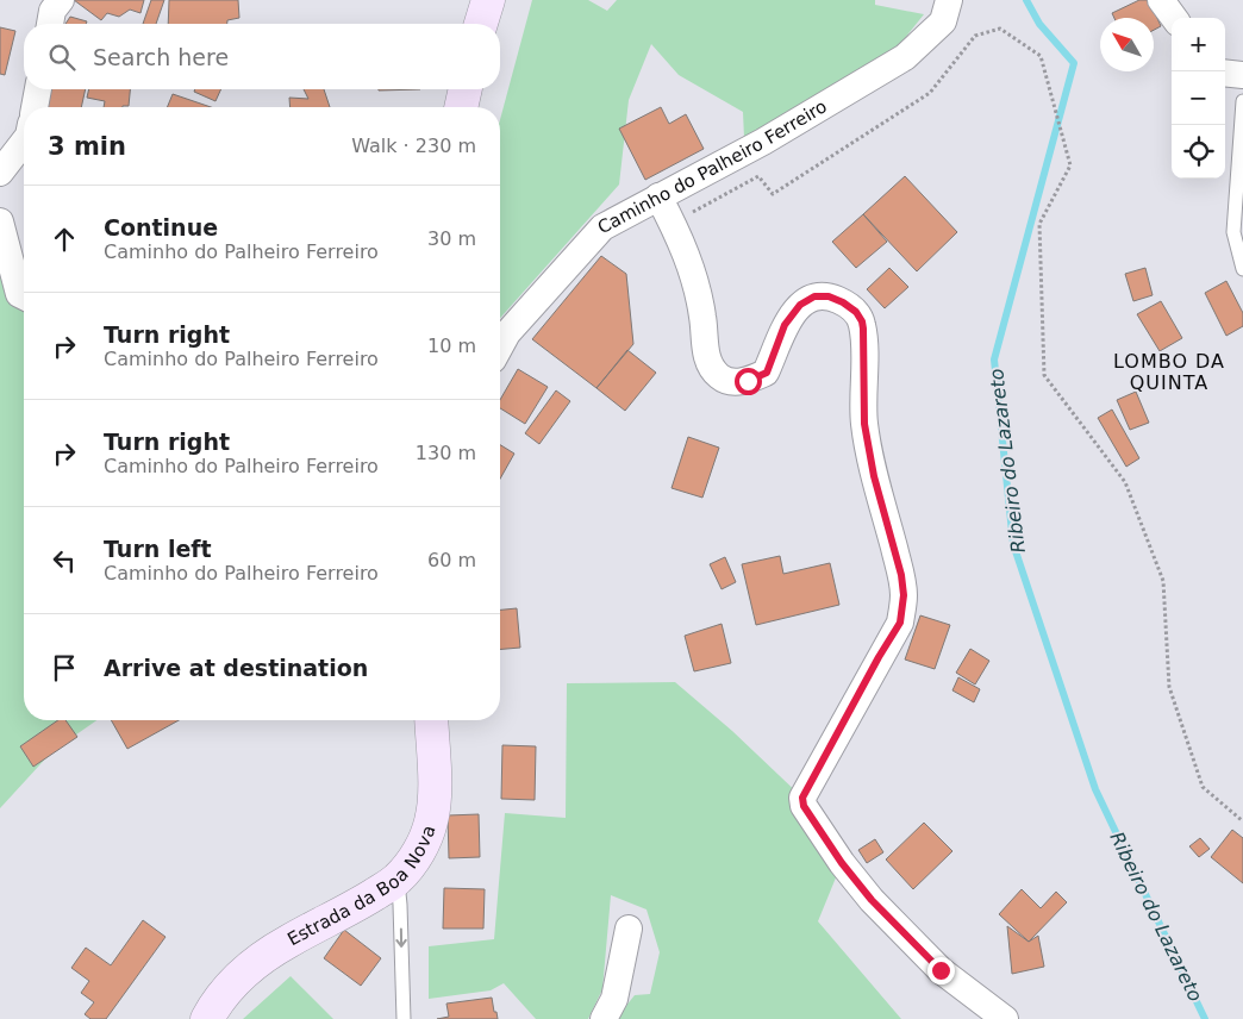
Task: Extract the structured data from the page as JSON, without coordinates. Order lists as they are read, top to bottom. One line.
{"streets":{"main road":["Estrada da Boa Nova"],"street":["Caminho do Palheiro Ferreiro"]},"districts":["LOMBO DA QUINTA"],"water":["Ribeiro do Lazareto"],"north":"top left","page":{"map_buttons":["+","−"],"search":"Search here","heading":["3 min","Walk · 230 m"],"list":[["Continue","Caminho do Palheiro Ferreiro","30 m"],["Turn right","Caminho do Palheiro Ferreiro","10 m"],["Turn right","Caminho do Palheiro Ferreiro","130 m"],["Turn left","Caminho do Palheiro Ferreiro","60 m"],"Arrive at destination"]}}
